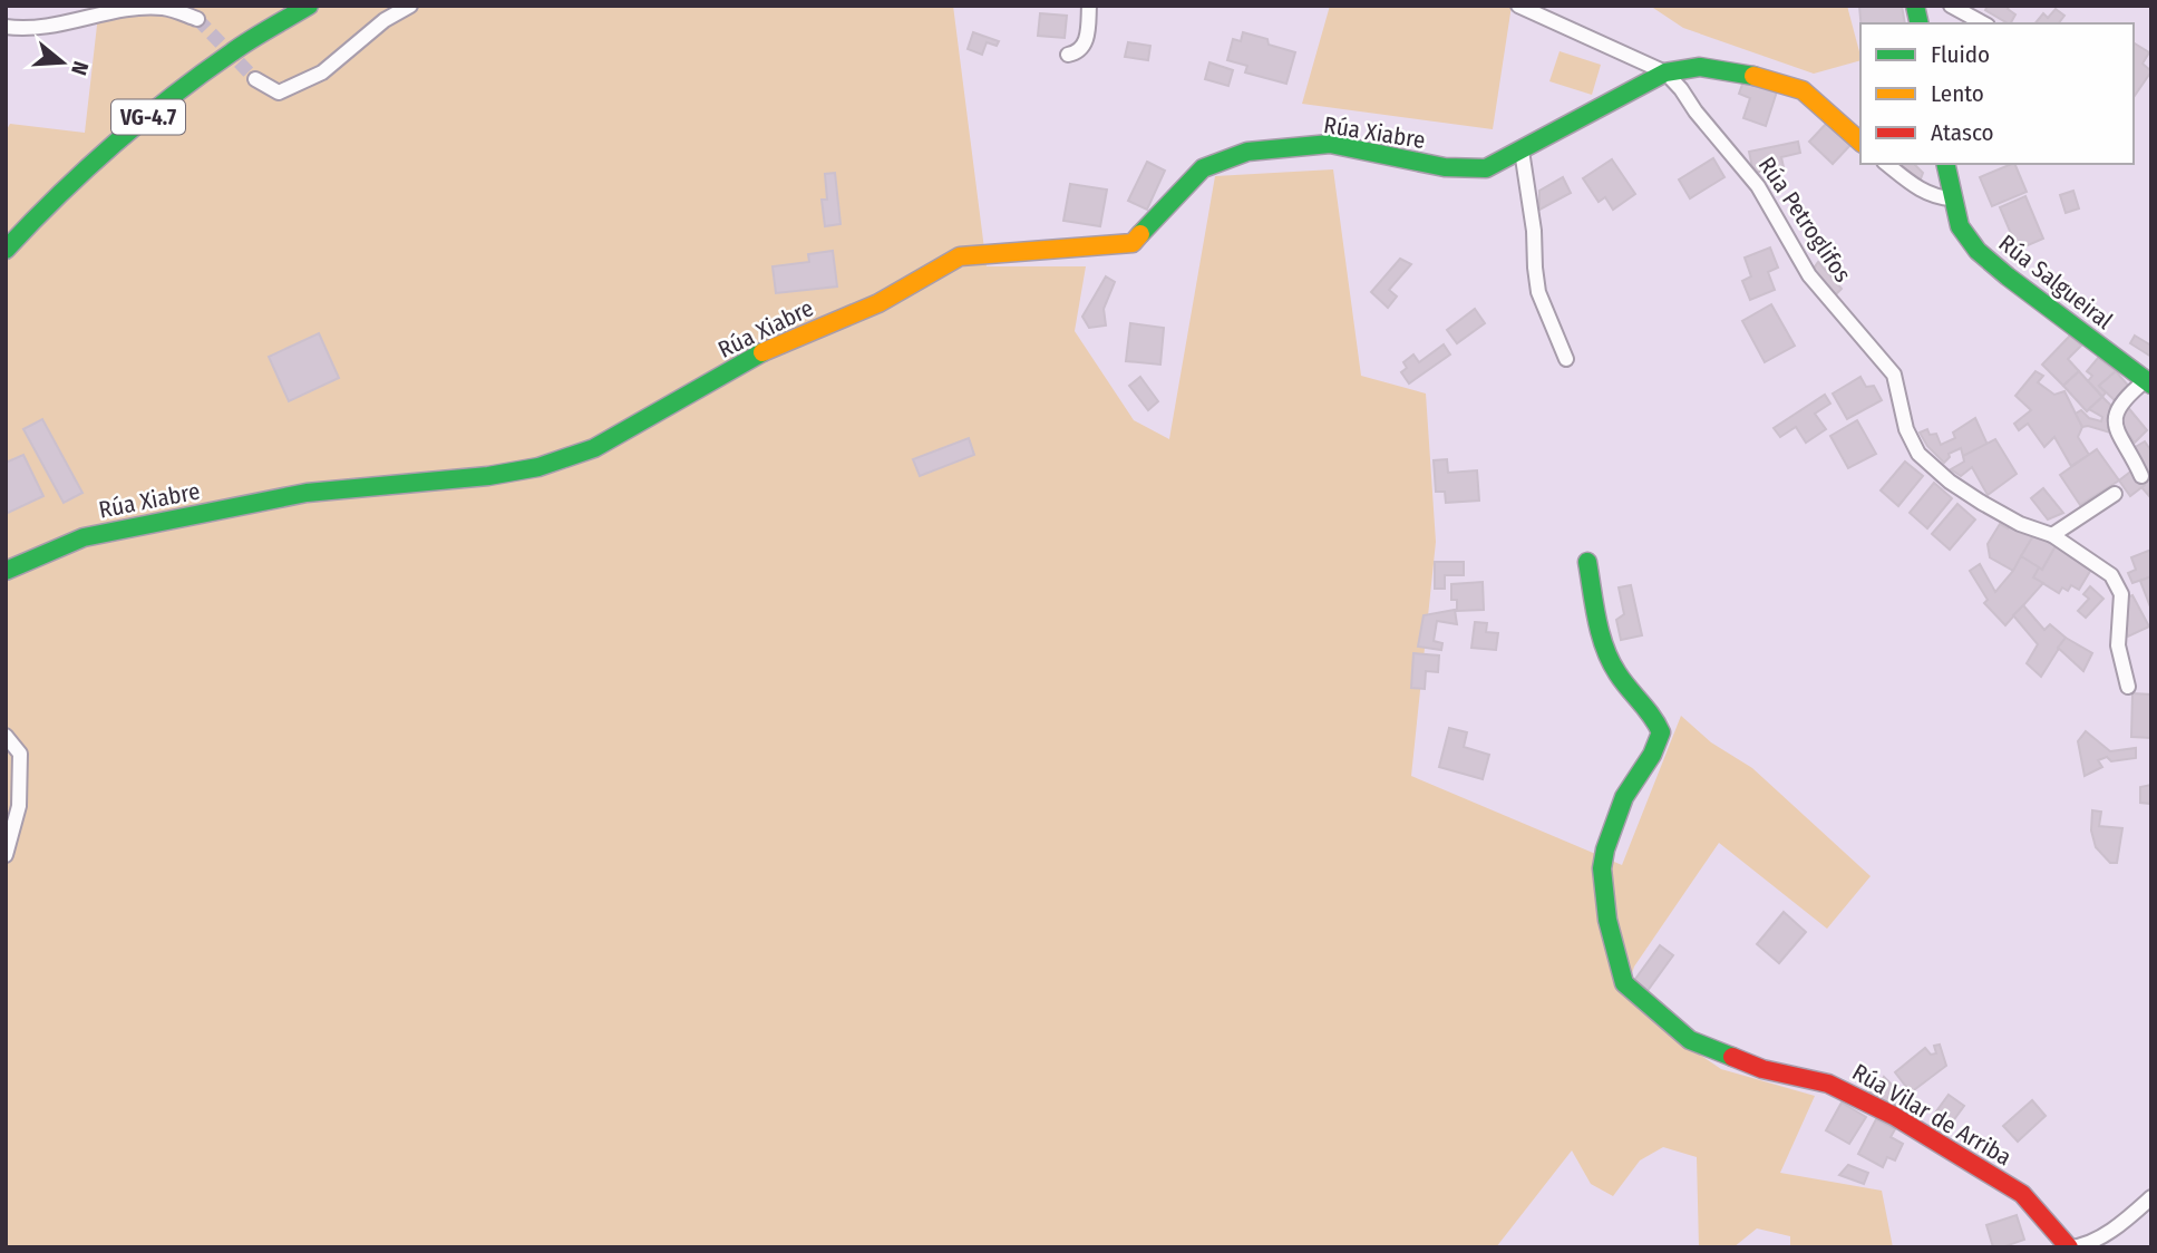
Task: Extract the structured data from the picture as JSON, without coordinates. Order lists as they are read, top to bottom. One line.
{"streets":{"main road":["VG-4.7","Rúa Xiabre","Rúa Salgueiral","Rúa Vilar de Arriba"],"street":["Rúa Petroglifos"]},"crossings":[["Rúa Xiabre","Rúa Petroglifos"]],"legend":["Fluido","Lento","Atasco"],"north":"right"}
